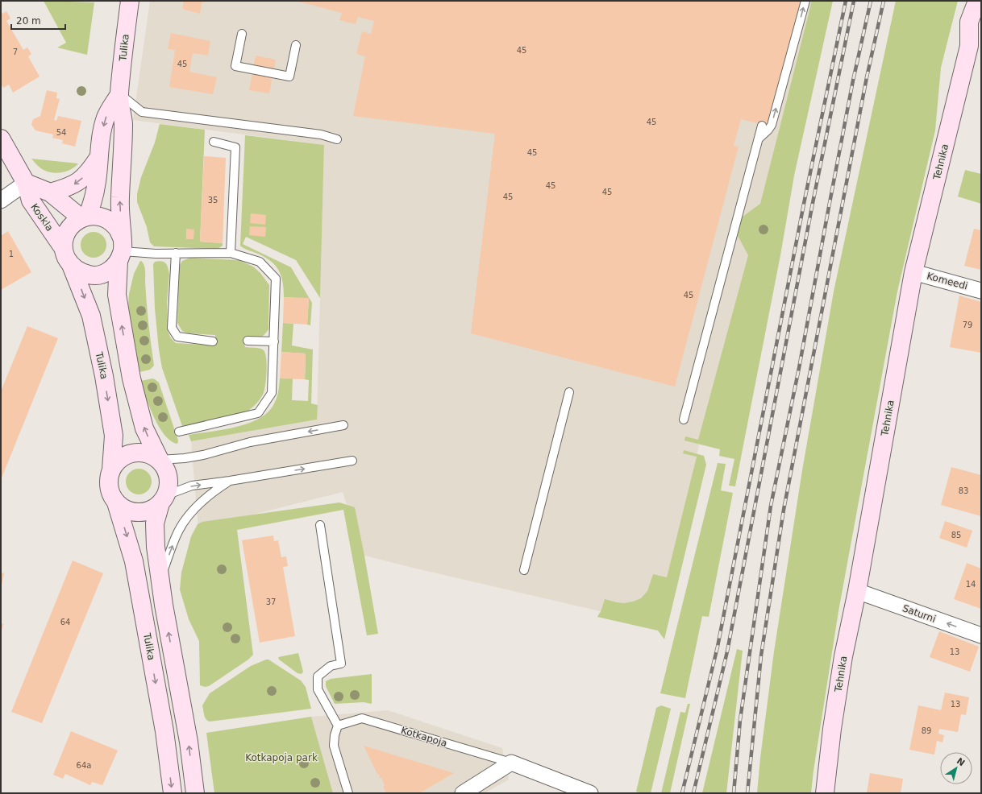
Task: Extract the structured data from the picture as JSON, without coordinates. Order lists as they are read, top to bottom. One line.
{"streets":{"street":["Tulika","Tehnika","Koskla","Komeedi","Saturni","Kotkapoja"]},"crossings":[["Tulika","Koskla"],["Tehnika","Komeedi"],["Tehnika","Saturni"]],"one_way":["Saturni"],"parks":["Kotkapoja park"],"house_numbers":["45","7","45","45","54","45","45","45","45","35","1","45","79","83","85","14","37","64","13","13","89","64a"],"scale_bar":"20 m","north":"top right"}
